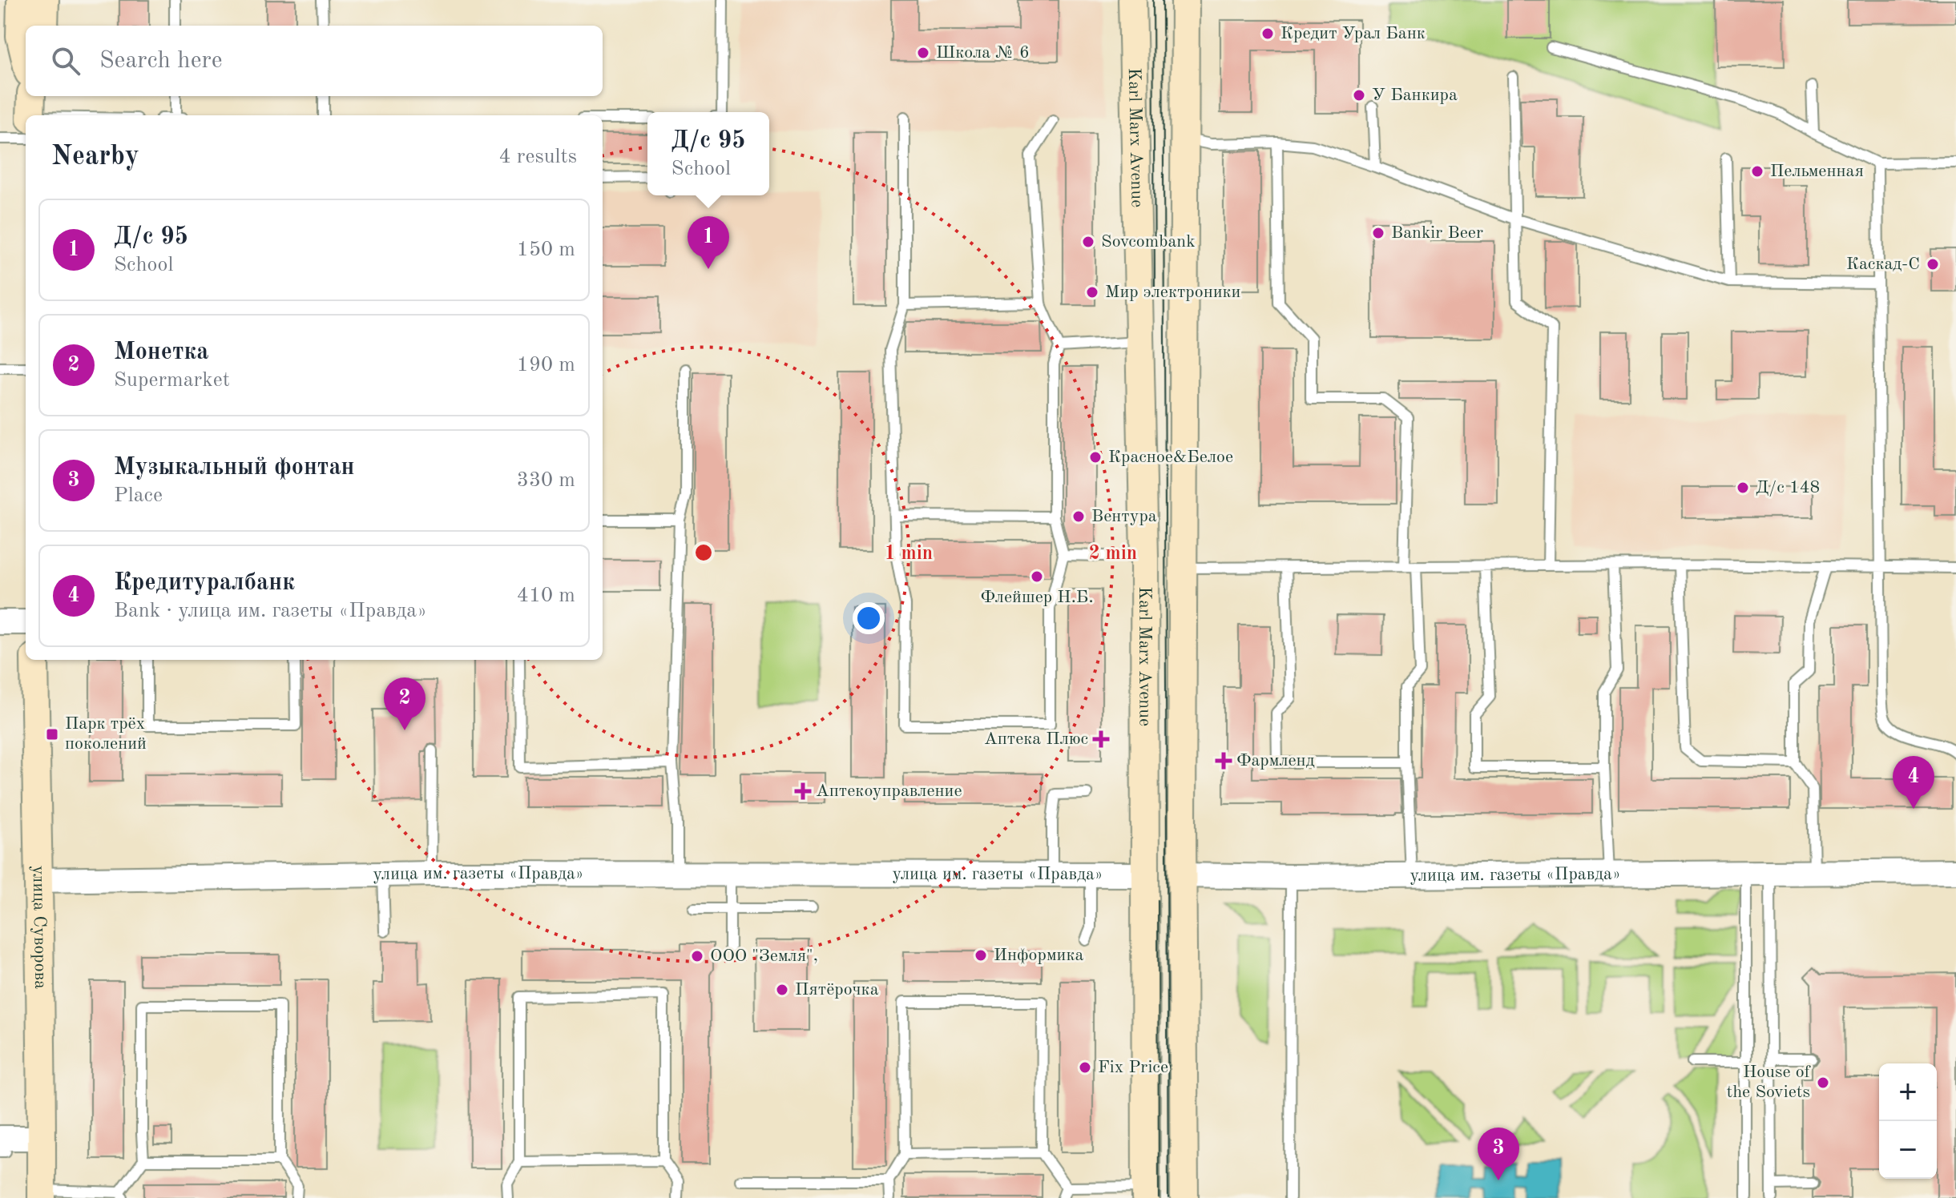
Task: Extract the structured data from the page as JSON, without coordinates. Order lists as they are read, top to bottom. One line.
{"streets":{"main road":["Karl Marx Avenue","улица им. газеты «Правда»","улица Суворова"]},"crossings":[["Karl Marx Avenue","улица им. газеты «Правда»"],["улица им. газеты «Правда»","улица Суворова"]],"places":{"other":["Кредит Урал Банк","Школа № 6","У Банкира","Пельменная","Bankir Beer","Sovcombank","Каскад-С","Мир электроники","Красное&Белое","Д/с 148","Вентура","Флейшер Н.Б.","Информика","ООО \"Земля\",","Пятёрочка","Fix Price","House of the Soviets"],"transit":["Парк трёх поколений"],"health":["Аптека Плюс","Фармленд","Аптекоуправление"]},"page":{"search":"Search here","popup":["Д/с 95","School"],"heading":["Nearby","4 results"],"list":[{"mark":"1","name":"Д/с 95","note":"School","value":"150 m"},{"mark":"2","name":"Монетка","note":"Supermarket","value":"190 m"},{"mark":"3","name":"Музыкальный фонтан","note":"Place","value":"330 m"},{"mark":"4","name":"Кредитуралбанк","note":"Bank · улица им. газеты «Правда»","value":"410 m"}],"pins":["1","2","4","3"],"map_buttons":["+","−"]},"rings":["1 min","2 min"]}
